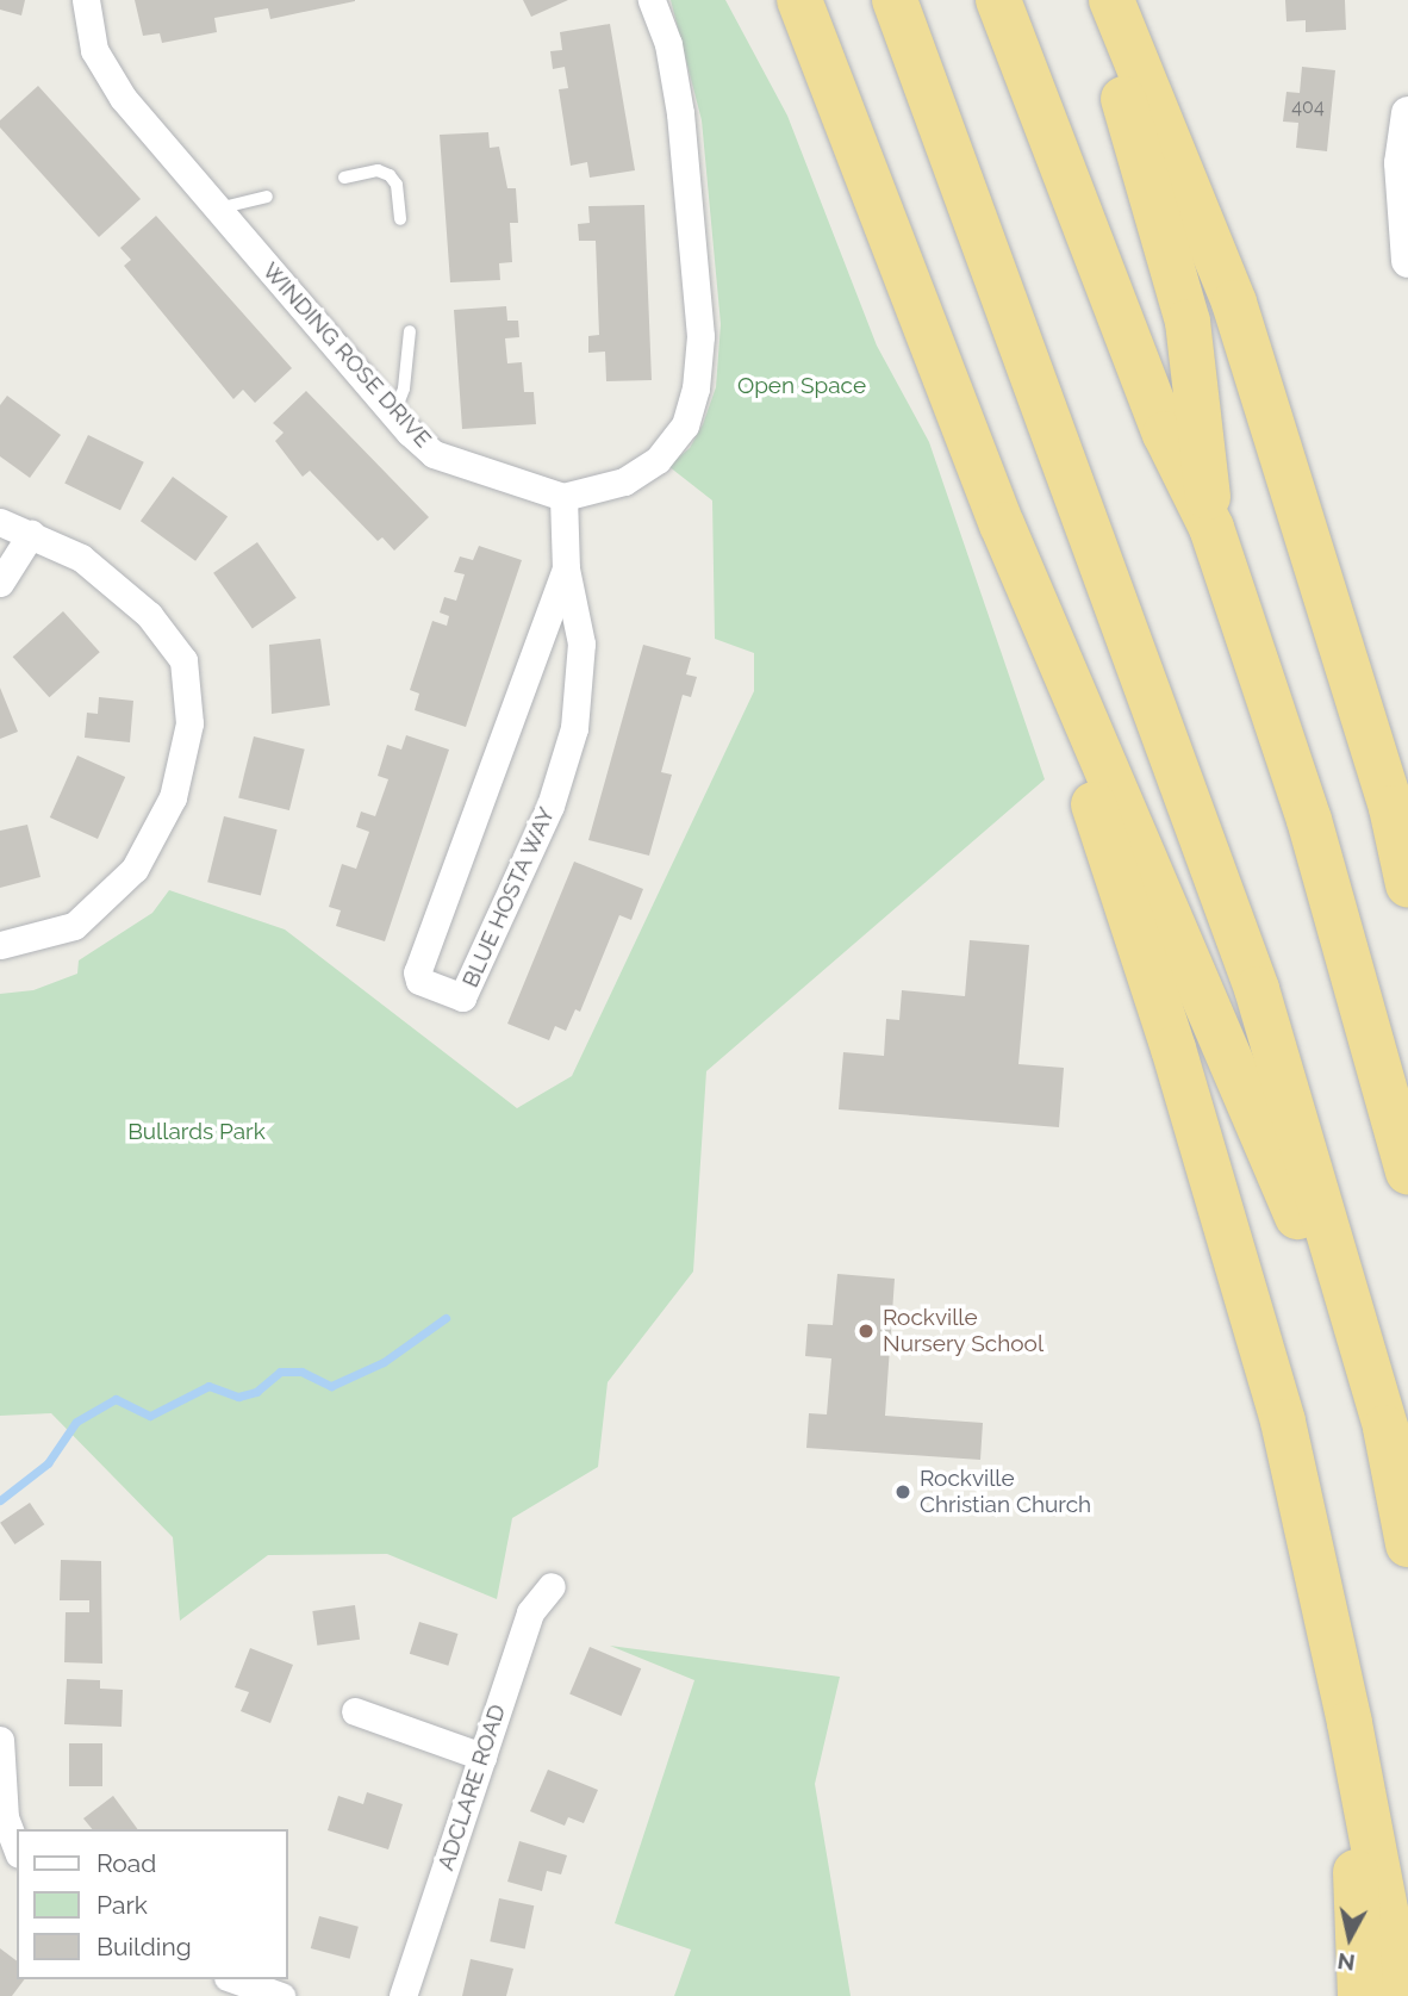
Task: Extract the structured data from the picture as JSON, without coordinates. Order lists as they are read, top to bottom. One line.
{"streets":{"street":["WINDING ROSE DRIVE","BLUE HOSTA WAY","ADCLARE ROAD"]},"crossings":[["WINDING ROSE DRIVE","BLUE HOSTA WAY"]],"parks":["Open Space","Bullards Park"],"places":["Rockville Nursery School","Rockville Christian Church"],"house_numbers":["404"],"legend":["Road","Park","Building"],"north":"bottom"}
